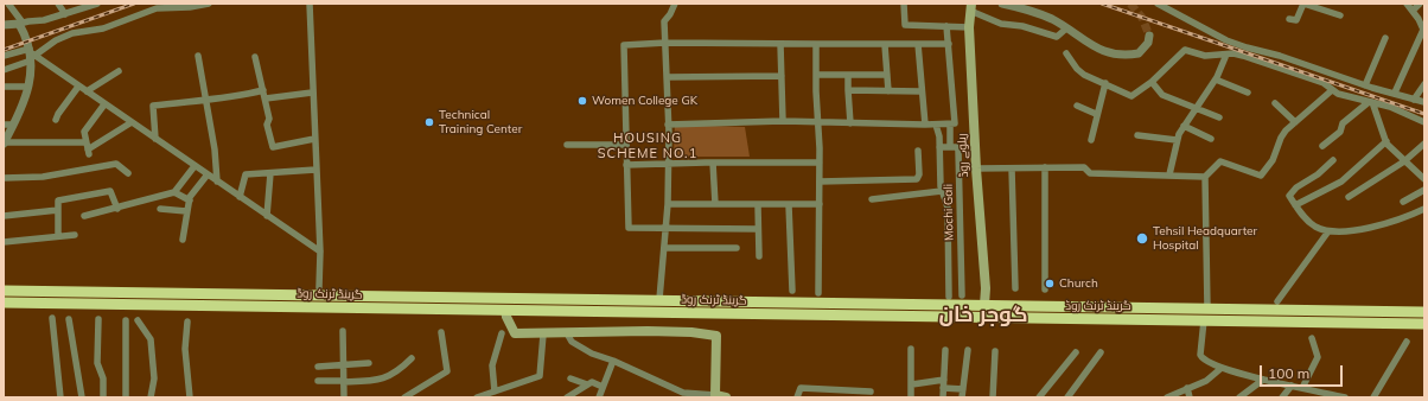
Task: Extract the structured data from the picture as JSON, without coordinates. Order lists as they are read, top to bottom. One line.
{"streets":{"highway":["گرینڈ ٹرنک روڈ"],"main road":["ریلوے روڈ"],"street":["Mochi Gali"]},"crossings":[["ریلوے روڈ","گرینڈ ٹرنک روڈ"]],"districts":["HOUSING SCHEME NO.1","گوجر خان"],"places":["Women College GK","Technical Training Center","Tehsil Headquarter Hospital","Church"],"scale_bar":"100 m"}
